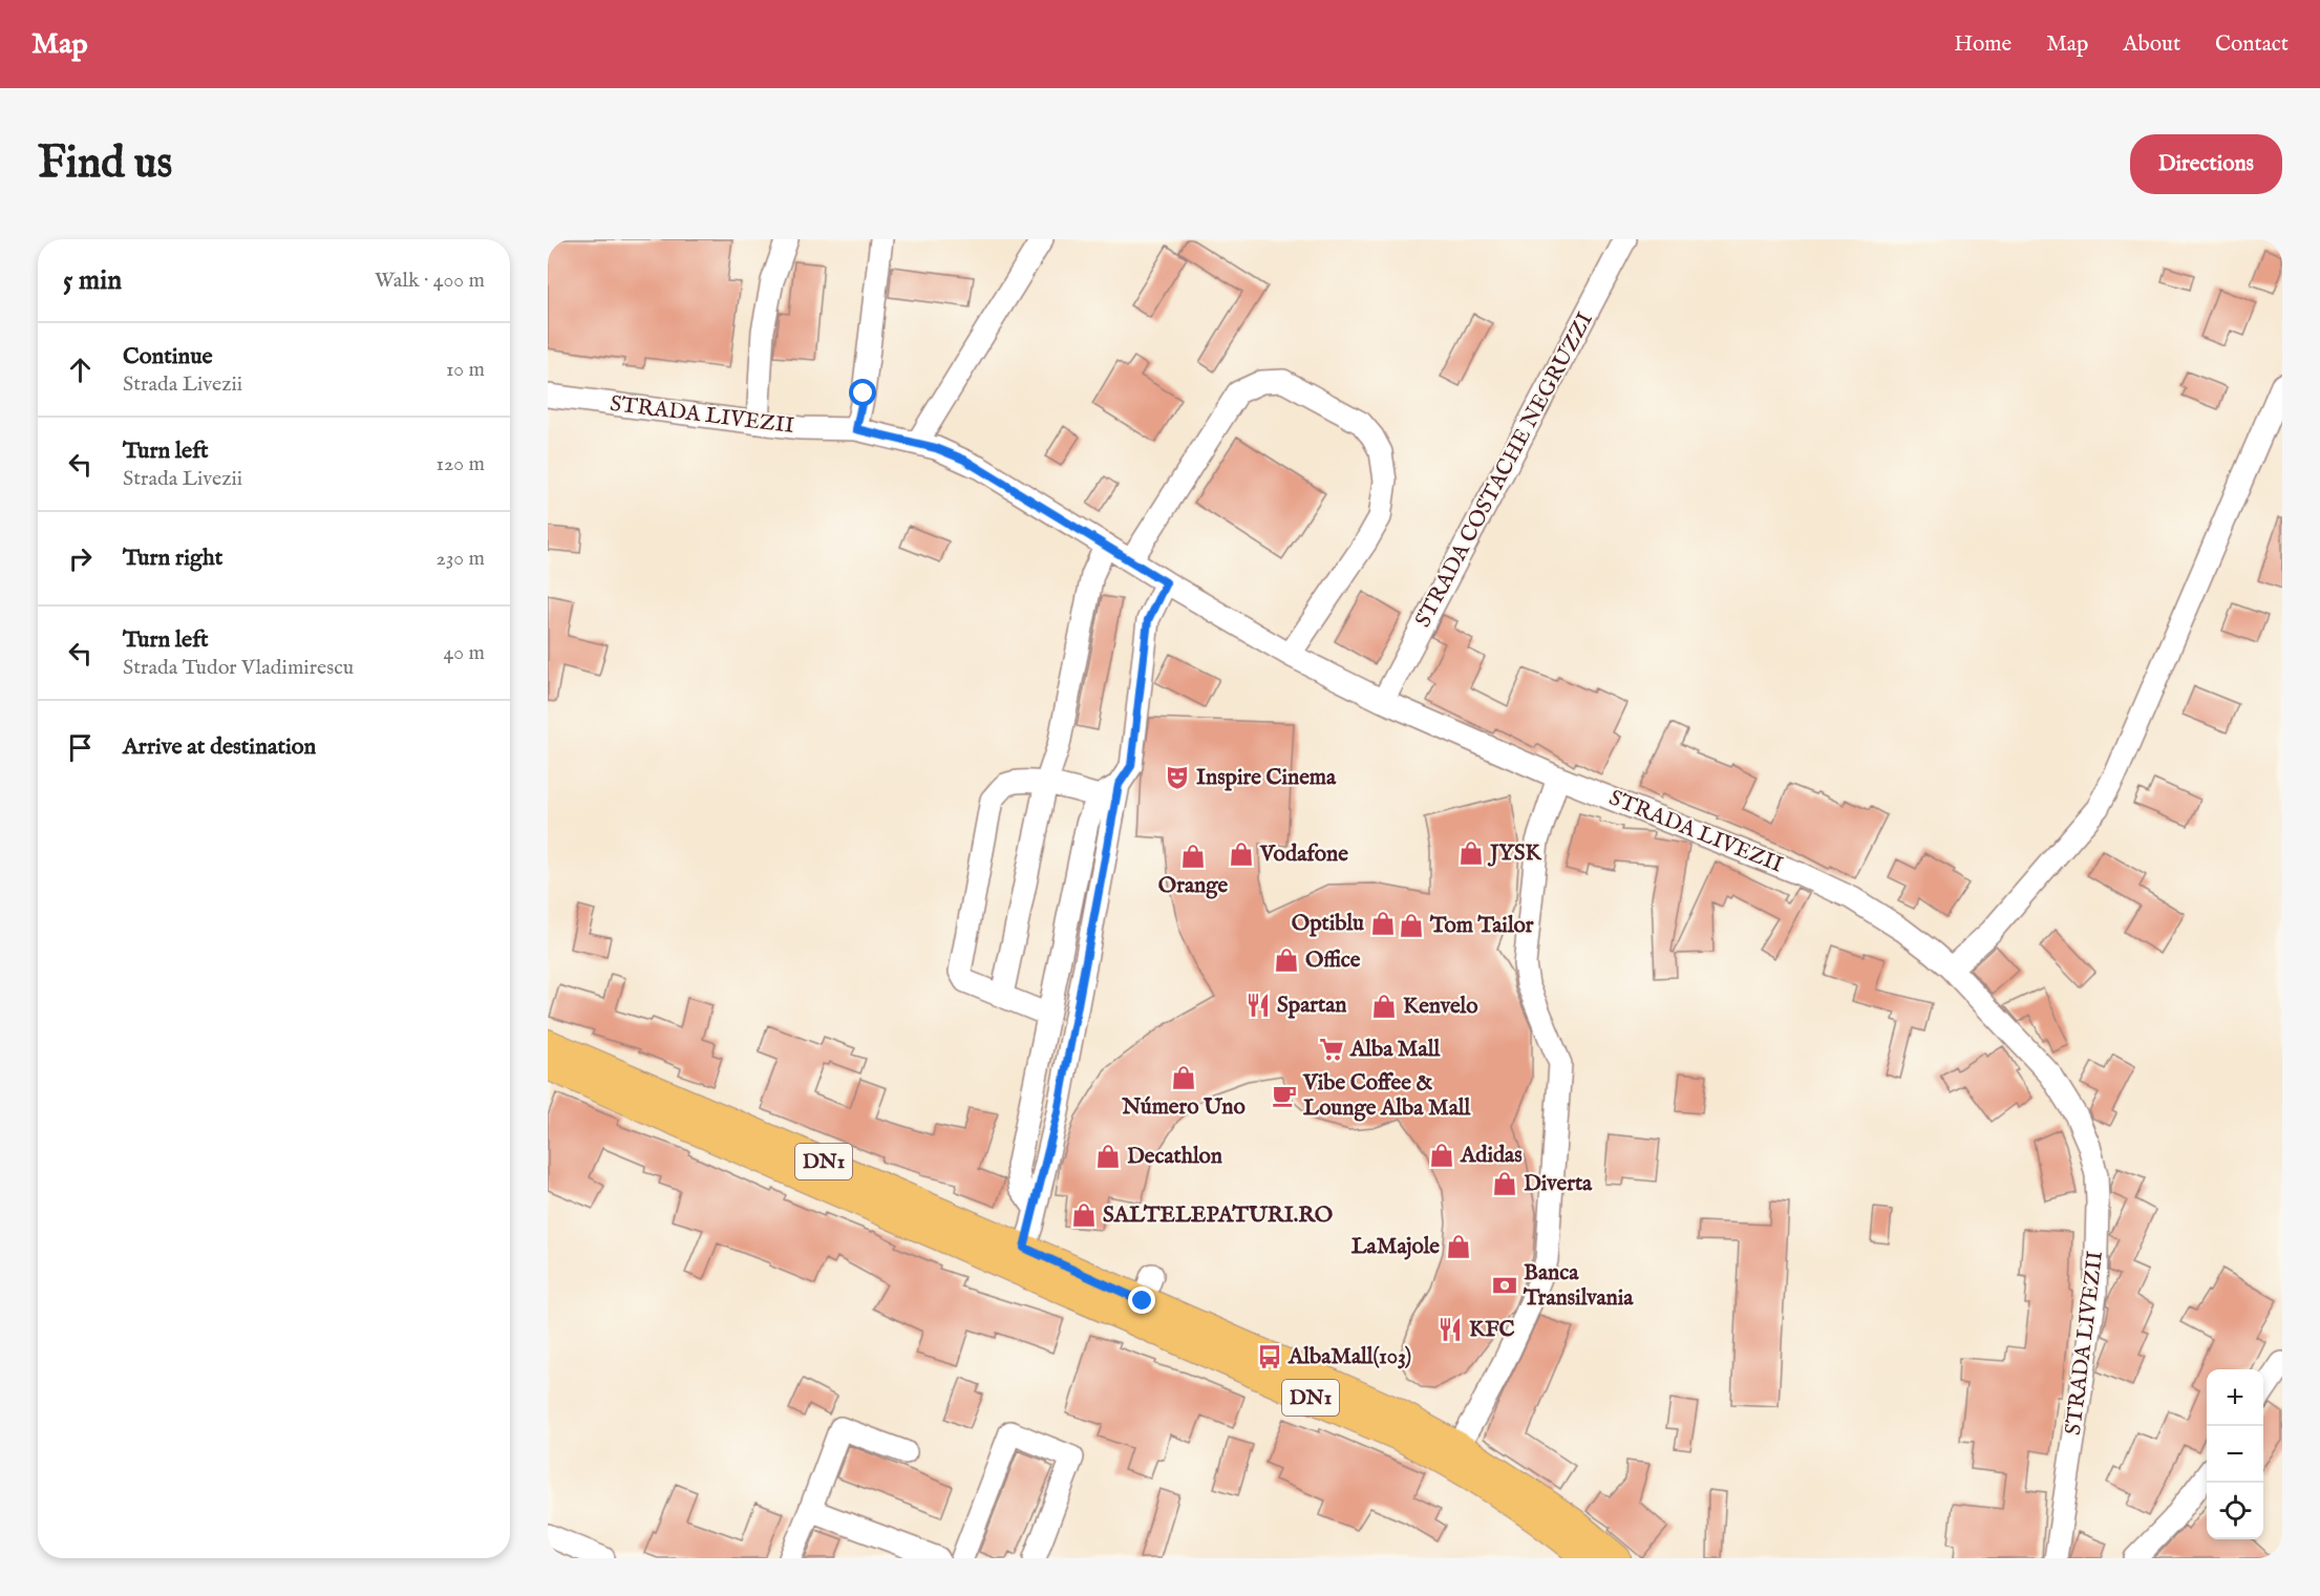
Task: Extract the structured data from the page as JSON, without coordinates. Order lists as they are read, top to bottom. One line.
{"streets":{"main road":["DN1"],"street":["STRADA LIVEZII","STRADA COSTACHE NEGRUZZI"]},"crossings":[["STRADA LIVEZII","STRADA COSTACHE NEGRUZZI"]],"places":{"theatre":["Inspire Cinema"],"shop":["JYSK","Vodafone","Orange","Optiblu","Tom Tailor","Office","Kenvelo","Número Uno","Adidas","Decathlon","Diverta","SALTELEPATURI.RO","LaMajole"],"restaurant":["Spartan","KFC"],"supermarket":["Alba Mall"],"cafe":["Vibe Coffee & Lounge Alba Mall"],"bank":["Banca Transilvania"],"bus stop":["AlbaMall(103)"]},"page":{"header":"Map","nav":["Home","Map","About","Contact"],"buttons":"Directions","title":"Find us","heading":["5 min","Walk · 400 m"],"list":[["Continue","Strada Livezii","10 m"],["Turn left","Strada Livezii","120 m"],["Turn right","230 m"],["Turn left","Strada Tudor Vladimirescu","40 m"],"Arrive at destination"],"map_buttons":["+","−"]}}
